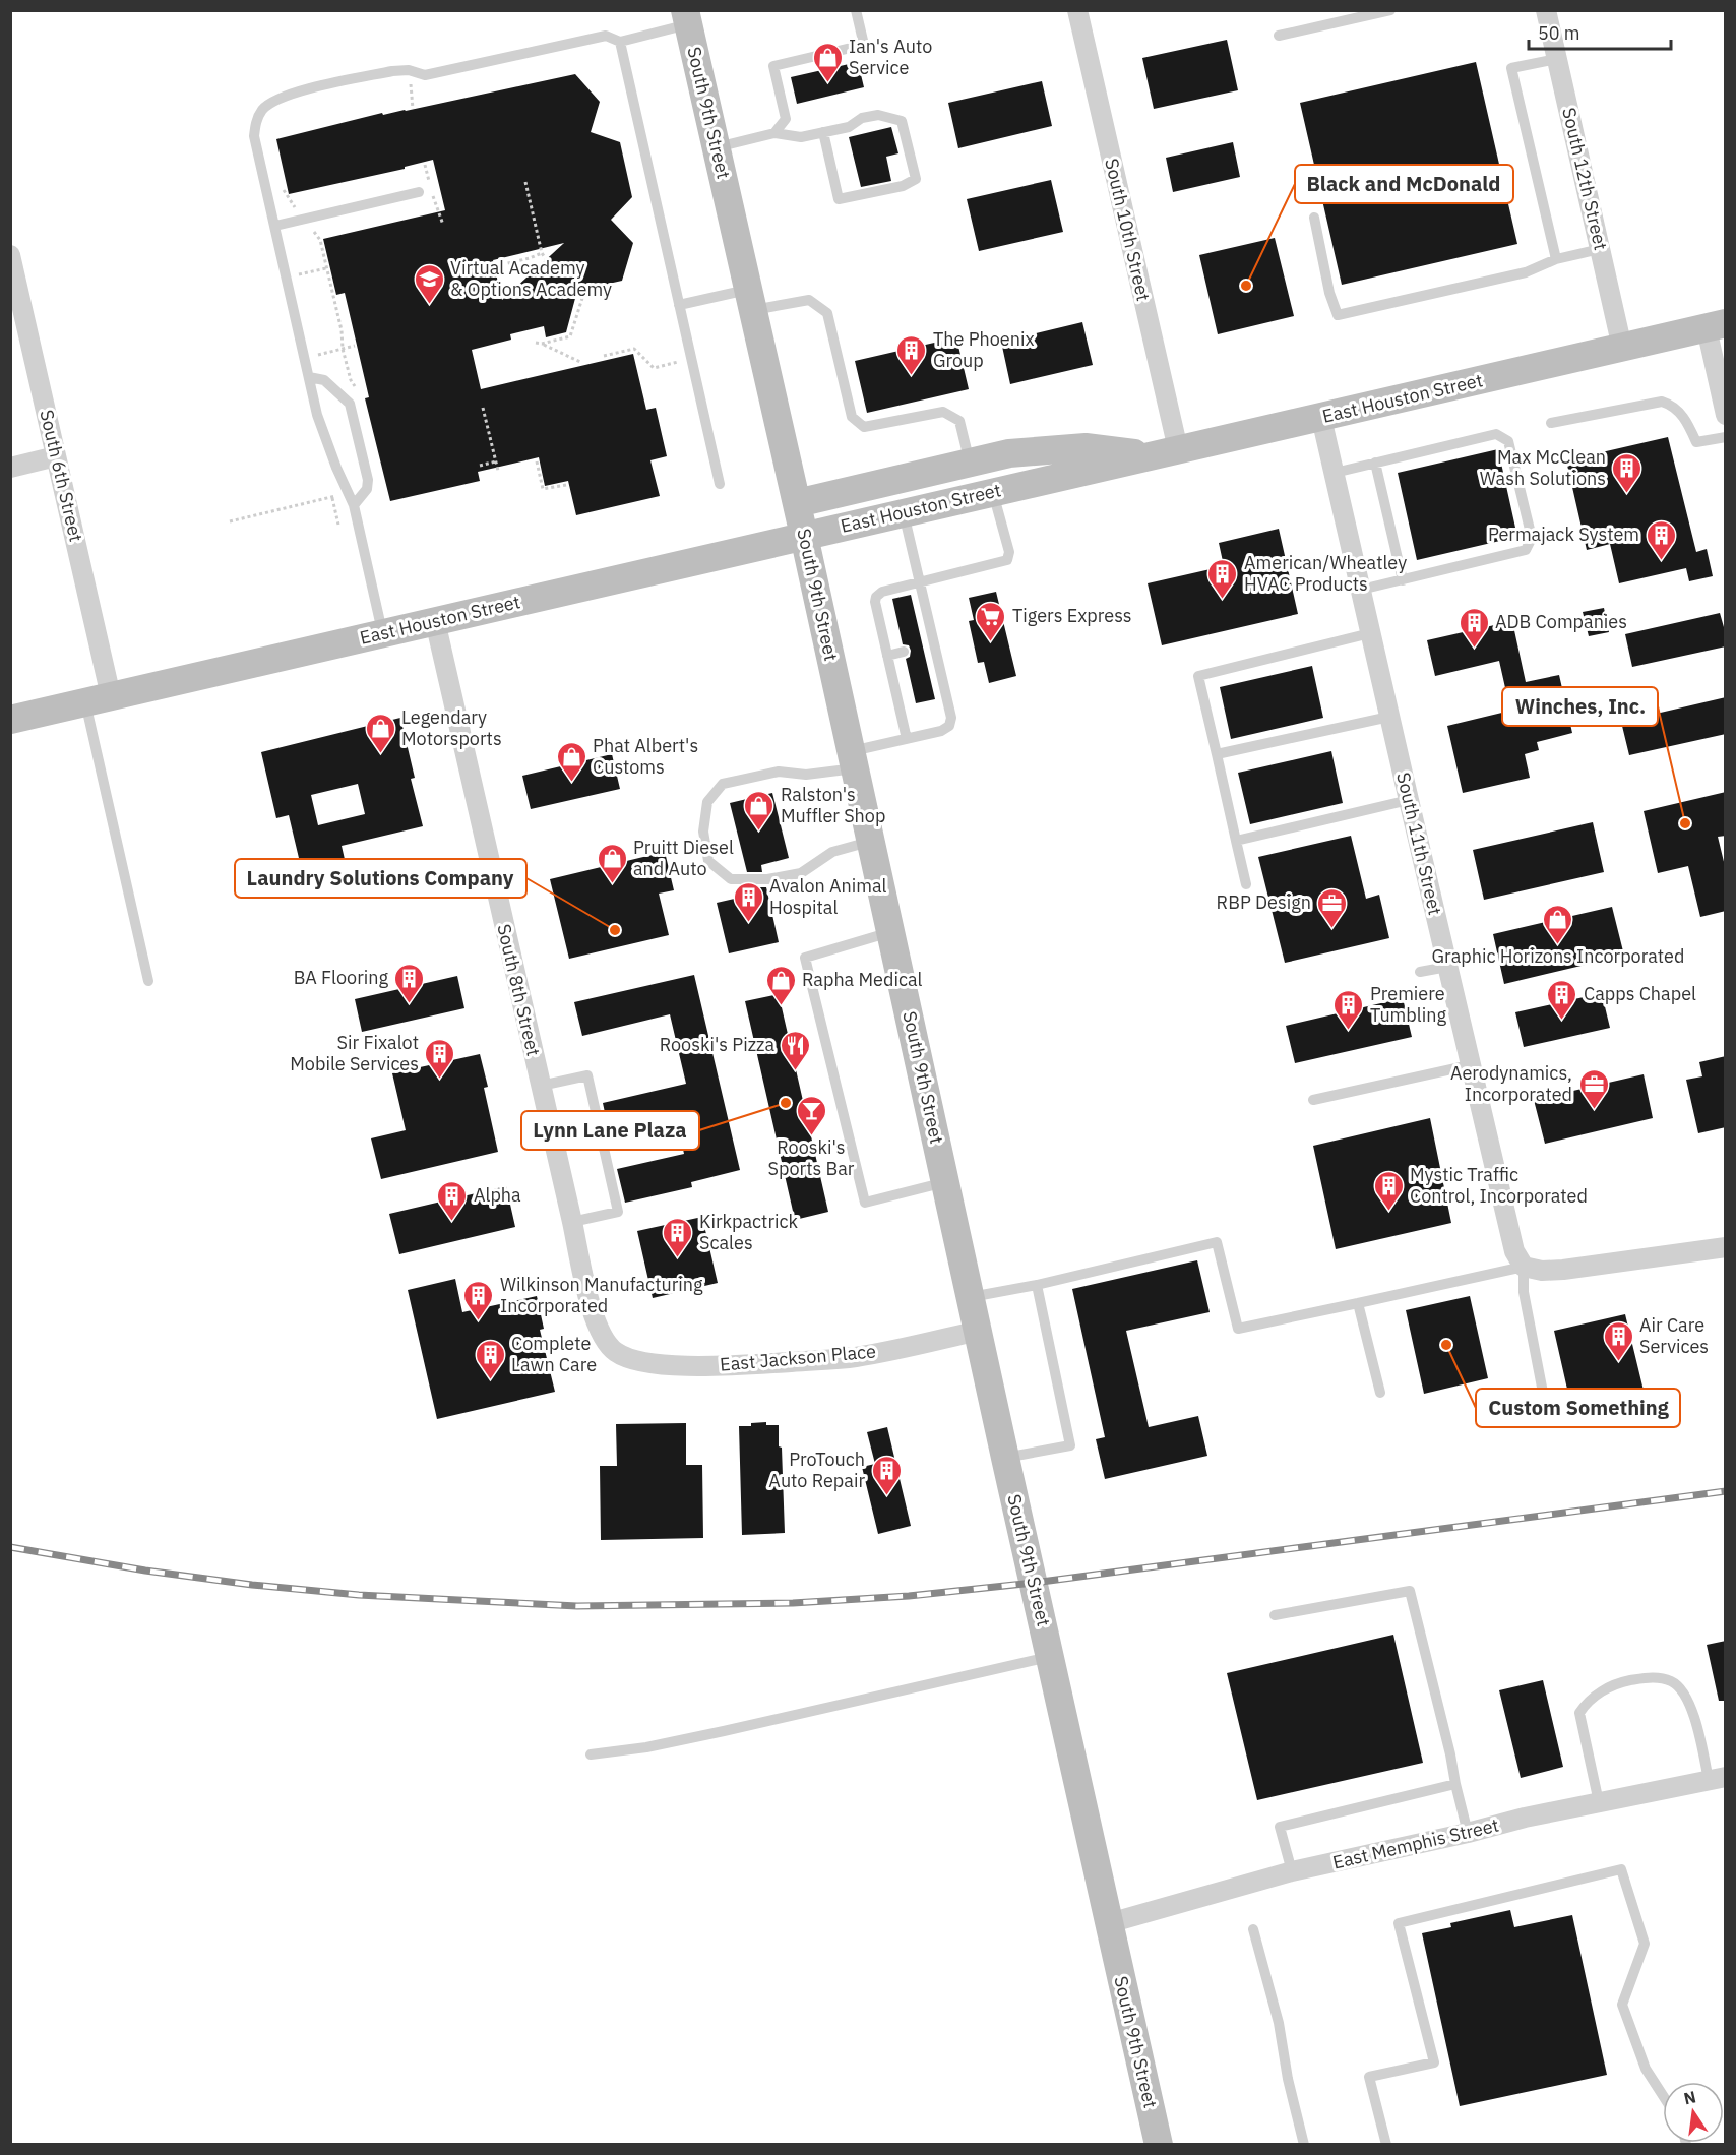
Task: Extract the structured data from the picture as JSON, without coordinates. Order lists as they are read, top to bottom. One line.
{"streets":{"main road":["South 9th Street","East Houston Street"],"street":["South 12th Street","South 10th Street","South 6th Street","South 11th Street","South 8th Street","East Jackson Place","East Memphis Street"]},"crossings":[["South 9th Street","East Houston Street"],["South 9th Street","East Jackson Place"],["South 9th Street","East Memphis Street"],["South 12th Street","East Houston Street"],["South 10th Street","East Houston Street"],["East Houston Street","South 6th Street"],["East Houston Street","South 11th Street"],["East Houston Street","South 8th Street"],["South 8th Street","East Jackson Place"]],"places":{"shop":["Ian's Auto Service","Legendary Motorsports","Phat Albert's Customs","Ralston's Muffler Shop","Pruitt Diesel and Auto","Graphic Horizons Incorporated","Rapha Medical"],"other":["Black and McDonald","Winches, Inc.","Laundry Solutions Company","Lynn Lane Plaza","Custom Something"],"school or university":["Virtual Academy & Options Academy"],"building":["The Phoenix Group","Max McClean Wash Solutions","Permajack System","American/Wheatley HVAC Products","ADB Companies","Avalon Animal Hospital","BA Flooring","Capps Chapel","Premiere Tumbling","Sir Fixalot Mobile Services","Mystic Traffic Control, Incorporated","Alpha","Kirkpactrick Scales","Wilkinson Manufacturing Incorporated","Air Care Services","Complete Lawn Care","ProTouch Auto Repair"],"supermarket":["Tigers Express"],"office":["RBP Design","Aerodynamics, Incorporated"],"restaurant":["Rooski's Pizza"],"bar":["Rooski's Sports Bar"]},"scale_bar":"50 m","north":"top"}
